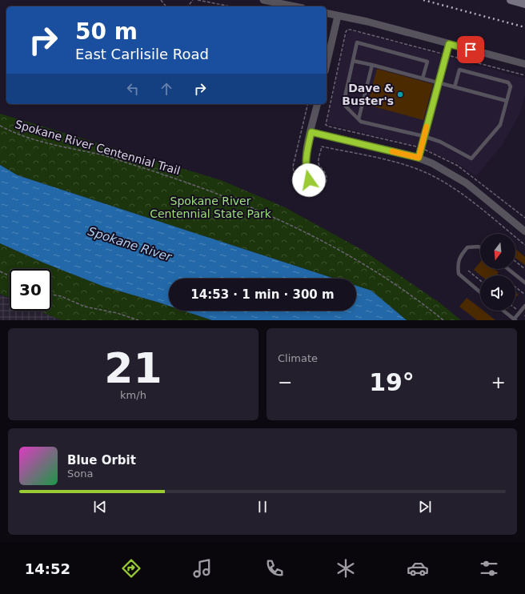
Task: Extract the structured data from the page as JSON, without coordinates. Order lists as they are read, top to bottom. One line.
{"streets":{"path":["Spokane River Centennial Trail"]},"water":["Spokane River"],"parks":["Spokane River Centennial State Park"],"places":["Dave & Buster's"],"north":"bottom","page":{"turn":["50 m","East Carlisile Road"],"limit":"30","trip":"14:53 · 1 min · 300 m","tile":[["21","km/h"],"Climate"],"heat":["−","19°","+"],"song":["Blue Orbit","Sona"],"tabs":"14:52"}}
